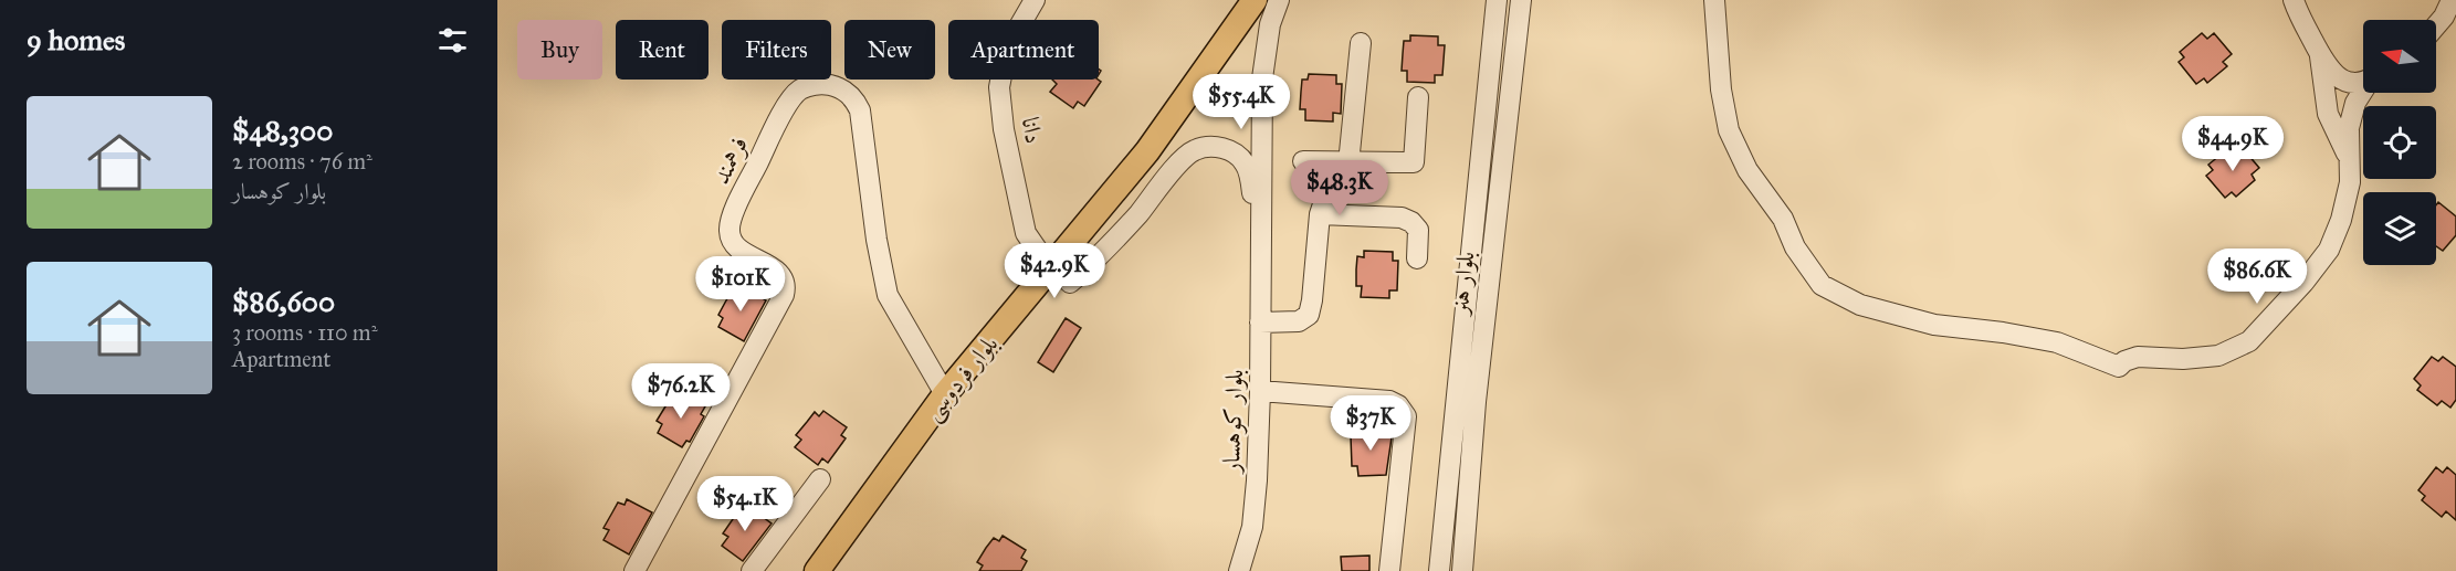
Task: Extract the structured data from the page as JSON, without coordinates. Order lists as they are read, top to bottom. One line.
{"streets":{"main road":["بلوار فردوسی"],"street":["دانا","فرهمند","بلوار هنر","بلوار کوهسار"]},"crossings":[["دانا","بلوار فردوسی"],["فرهمند","بلوار فردوسی"]],"north":"left","page":{"heading":"9 homes","chip":["Buy","Rent","Filters","New","Apartment"],"price":["$55.4K","$44.9K","$48.3K","$42.9K","$86.6K","$101K","$76.2K","$37K","$54.1K"],"list":[{"name":"$48,300","note":"2 rooms · 76 m² · بلوار کوهسار"},{"name":"$86,600","note":"3 rooms · 110 m² · Apartment"}]}}
